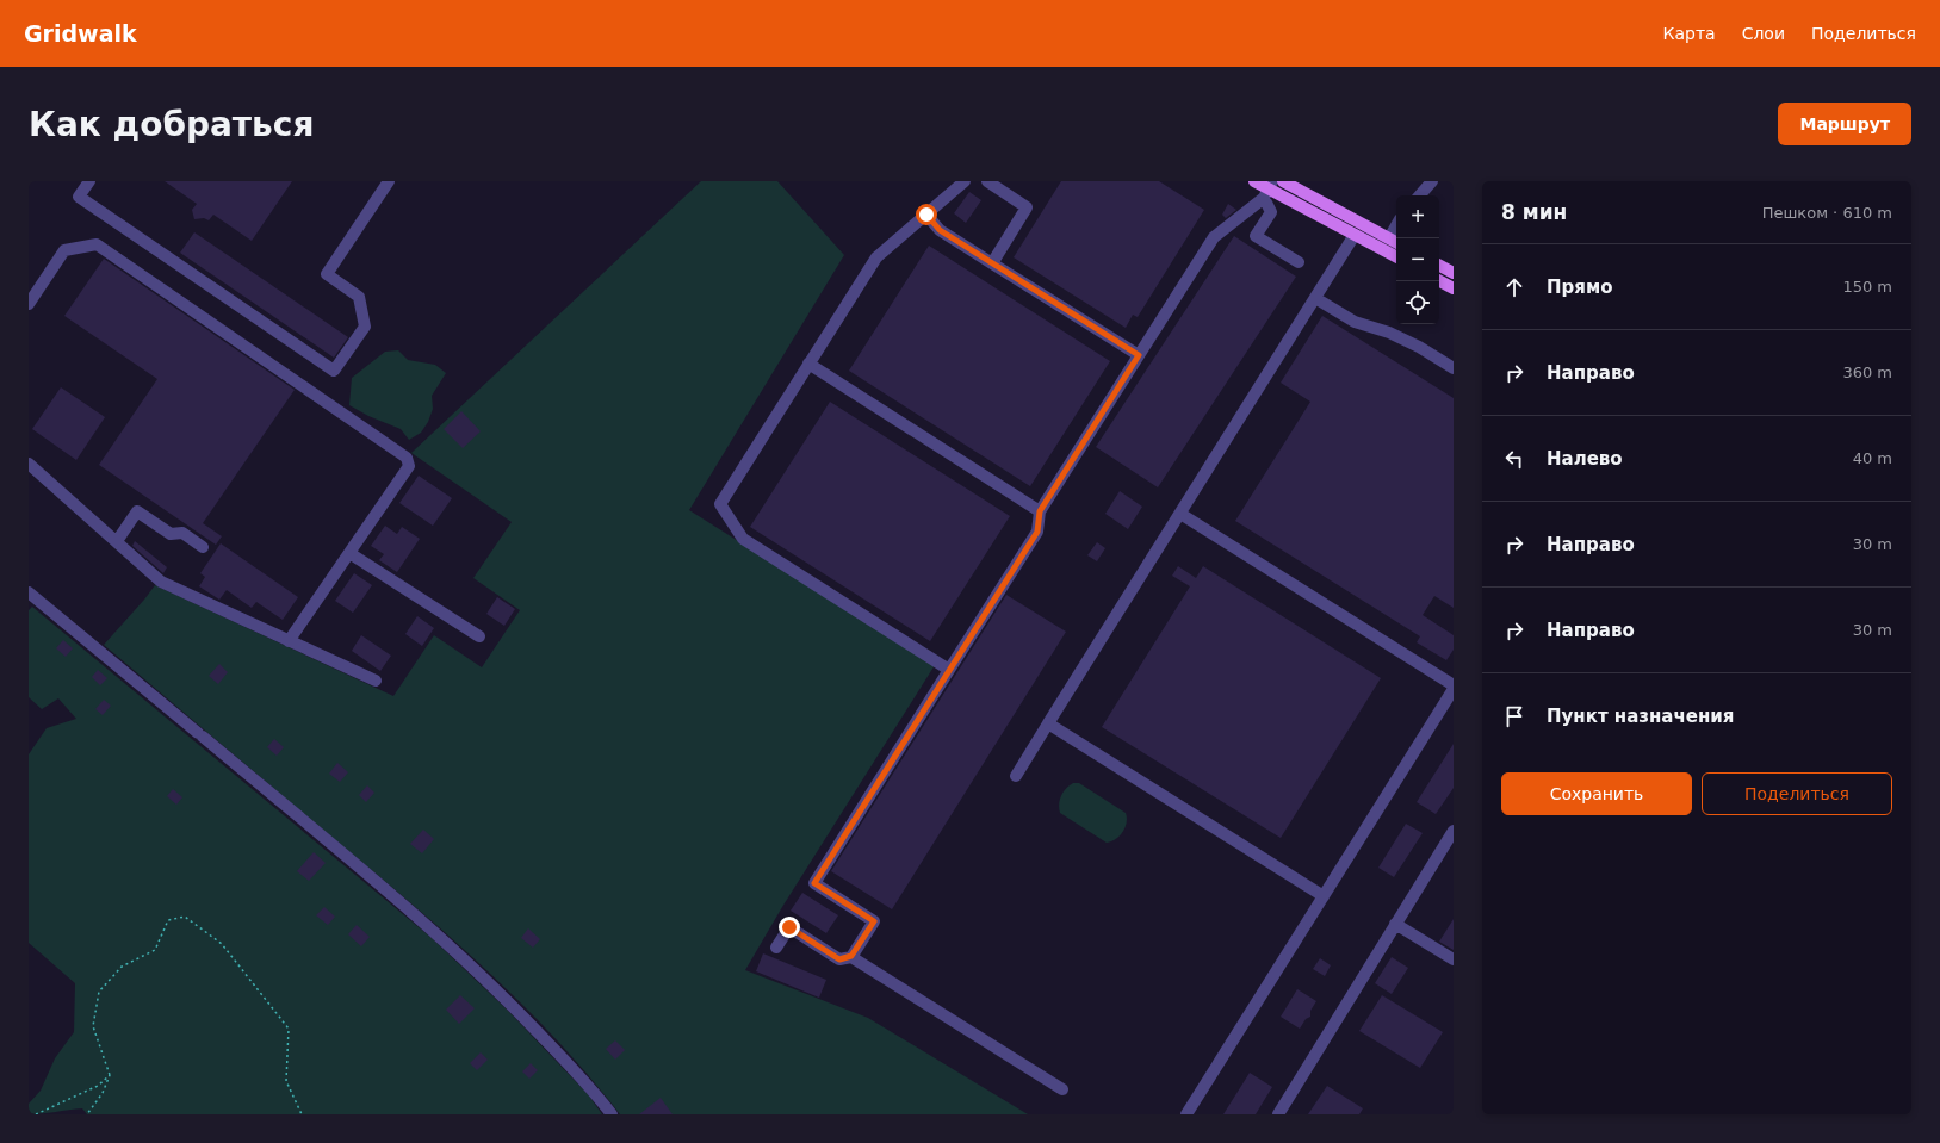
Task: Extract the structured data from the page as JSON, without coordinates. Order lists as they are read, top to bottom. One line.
{"page":{"header":"Gridwalk","nav":["Карта","Слои","Поделиться"],"buttons":["Маршрут",["Сохранить","Поделиться"]],"title":"Как добраться","heading":["8 мин","Пешком · 610 m"],"map_buttons":["+","−"],"list":[["Прямо","150 m"],["Направо","360 m"],["Налево","40 m"],["Направо","30 m"],["Направо","30 m"],"Пункт назначения"]}}
